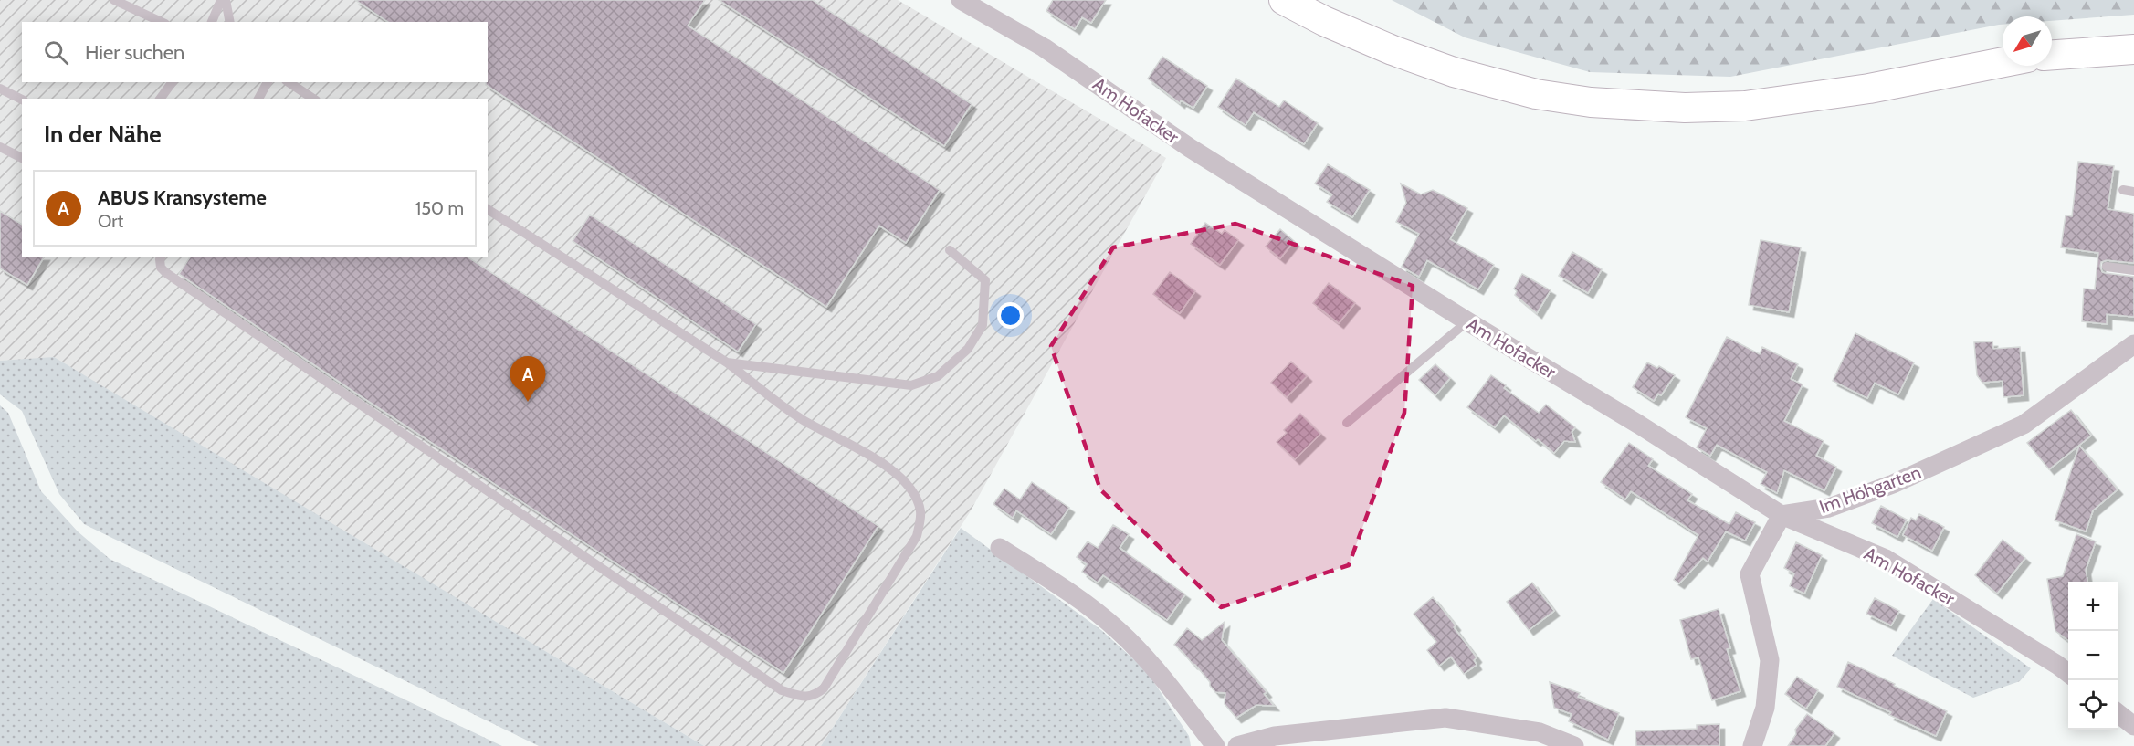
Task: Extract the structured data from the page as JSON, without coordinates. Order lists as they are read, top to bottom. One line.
{"streets":{"street":["Am Hofacker","Im Höhgarten"]},"crossings":[["Am Hofacker","Im Höhgarten"]],"north":"bottom left","page":{"search":"Hier suchen","heading":"In der Nähe","list":[{"mark":"A","name":"ABUS Kransysteme","note":"Ort","value":"150 m"}],"pins":"A","map_buttons":["+","−"]}}
